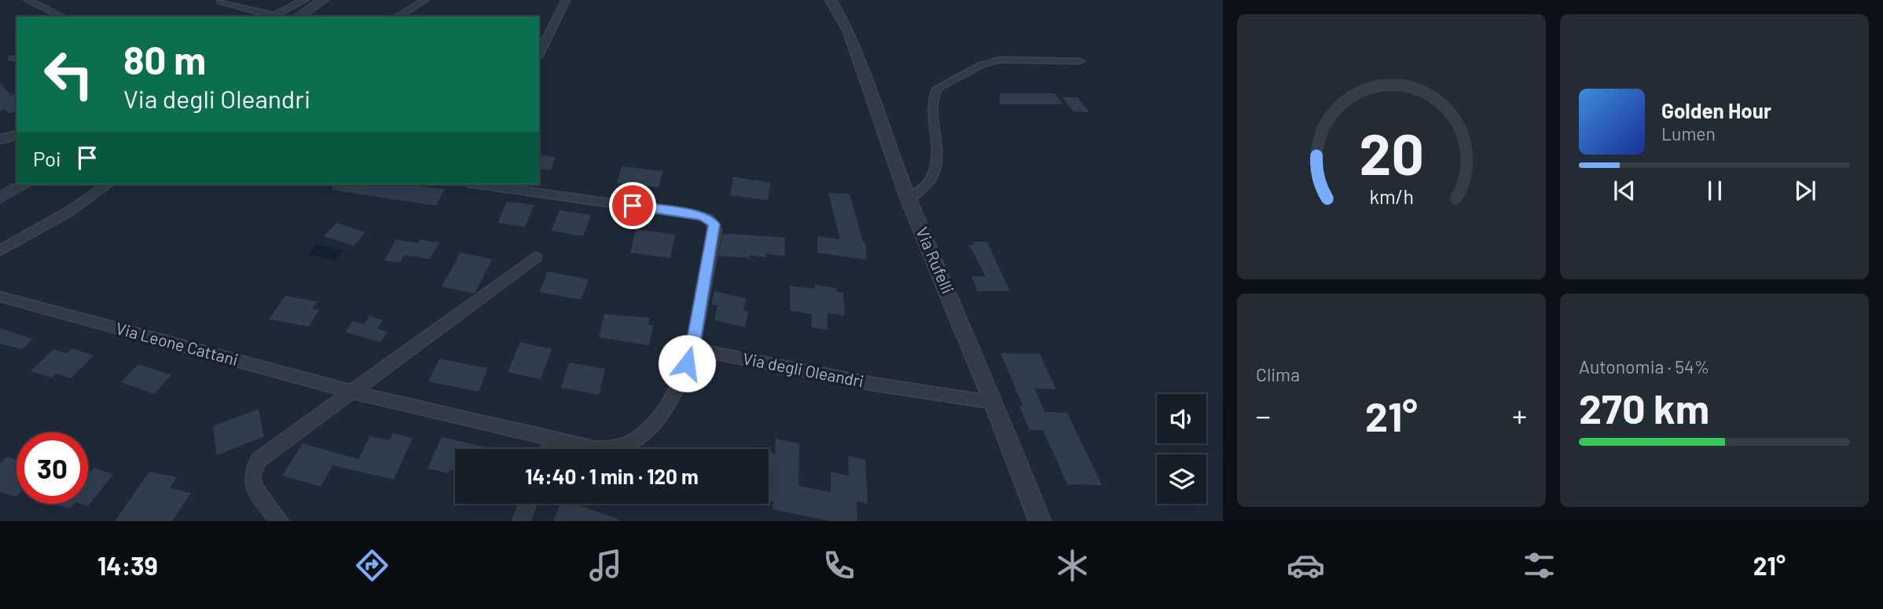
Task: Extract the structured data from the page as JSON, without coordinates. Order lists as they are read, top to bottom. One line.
{"streets":{"street":["Via Rufelli","Via Leone Cattani","Via degli Oleandri"]},"crossings":[["Via Rufelli","Via degli Oleandri"],["Via Leone Cattani","Via degli Oleandri"]],"page":{"turn":["80 m","Via degli Oleandri"],"song":["Golden Hour","Lumen"],"then":"Poi","tile":["Clima",["Autonomia · 54%","270 km"]],"heat":["−","21°","+"],"limit":"30","trip":"14:40 · 1 min · 120 m","tabs":["14:39","21°"],"gauge":["20","km/h"]}}
